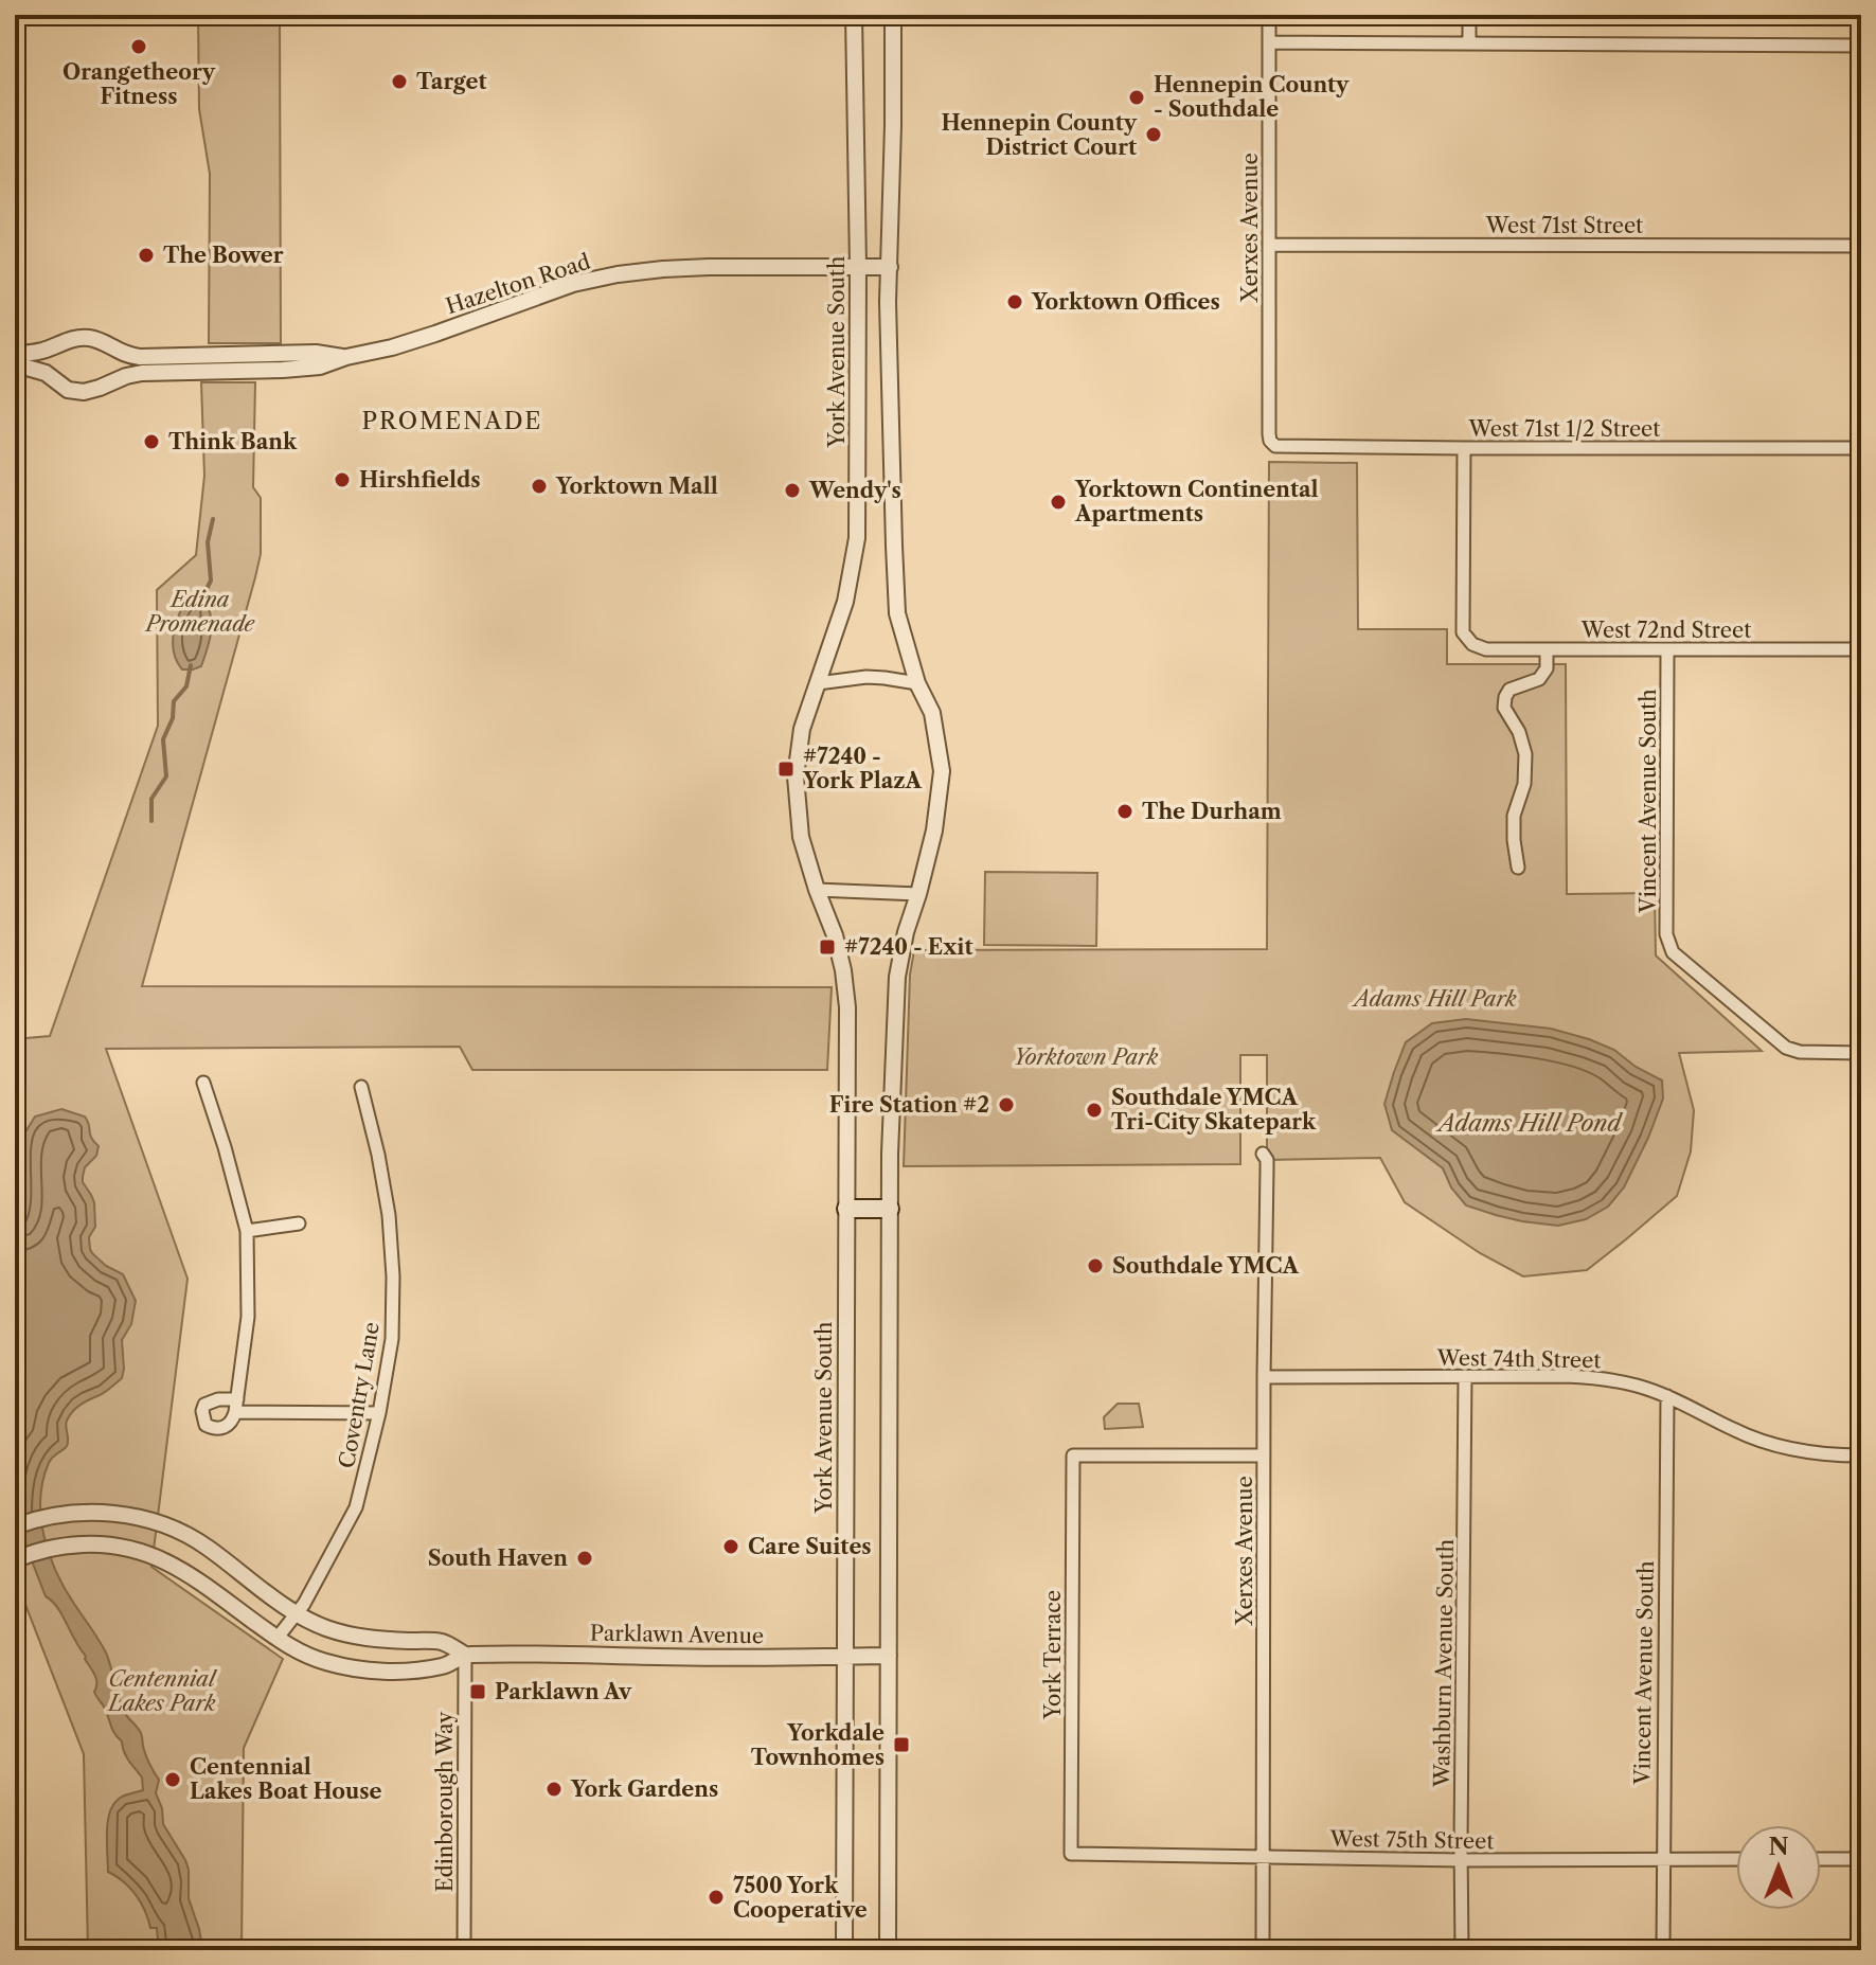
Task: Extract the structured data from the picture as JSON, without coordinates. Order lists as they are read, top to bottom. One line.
{"streets":{"street":["West 71st Street","Xerxes Avenue","Hazelton Road","York Avenue South","West 71st 1/2 Street","West 72nd Street","Vincent Avenue South","West 74th Street","Coventry Lane","Parklawn Avenue","York Terrace","Washburn Avenue South","Edinborough Way","West 75th Street"]},"crossings":[["West 71st Street","Xerxes Avenue"],["Xerxes Avenue","West 71st 1/2 Street"],["Xerxes Avenue","West 74th Street"],["Xerxes Avenue","York Terrace"],["Xerxes Avenue","West 75th Street"],["Hazelton Road","York Avenue South"],["York Avenue South","Parklawn Avenue"],["West 71st 1/2 Street","West 72nd Street"],["West 72nd Street","Vincent Avenue South"],["Vincent Avenue South","West 74th Street"],["Vincent Avenue South","West 75th Street"],["West 74th Street","Washburn Avenue South"],["Coventry Lane","Parklawn Avenue"],["Parklawn Avenue","Edinborough Way"],["York Terrace","West 75th Street"],["Washburn Avenue South","West 75th Street"]],"districts":["PROMENADE"],"water":["Adams Hill Pond"],"parks":["Edina Promenade","Adams Hill Park","Yorktown Park","Centennial Lakes Park"],"places":{"other":["Orangetheory Fitness","Target","Hennepin County - Southdale","Hennepin County District Court","The Bower","Yorktown Offices","Think Bank","Hirshfields","Yorktown Mall","Wendy's","Yorktown Continental Apartments","The Durham","Fire Station #2","Southdale YMCA Tri-City Skatepark","Southdale YMCA","Care Suites","South Haven","Centennial Lakes Boat House","York Gardens","7500 York Cooperative"],"transit":["#7240 - York PlazA","#7240 - Exit","Parklawn Av","Yorkdale Townhomes"]},"north":"top"}
